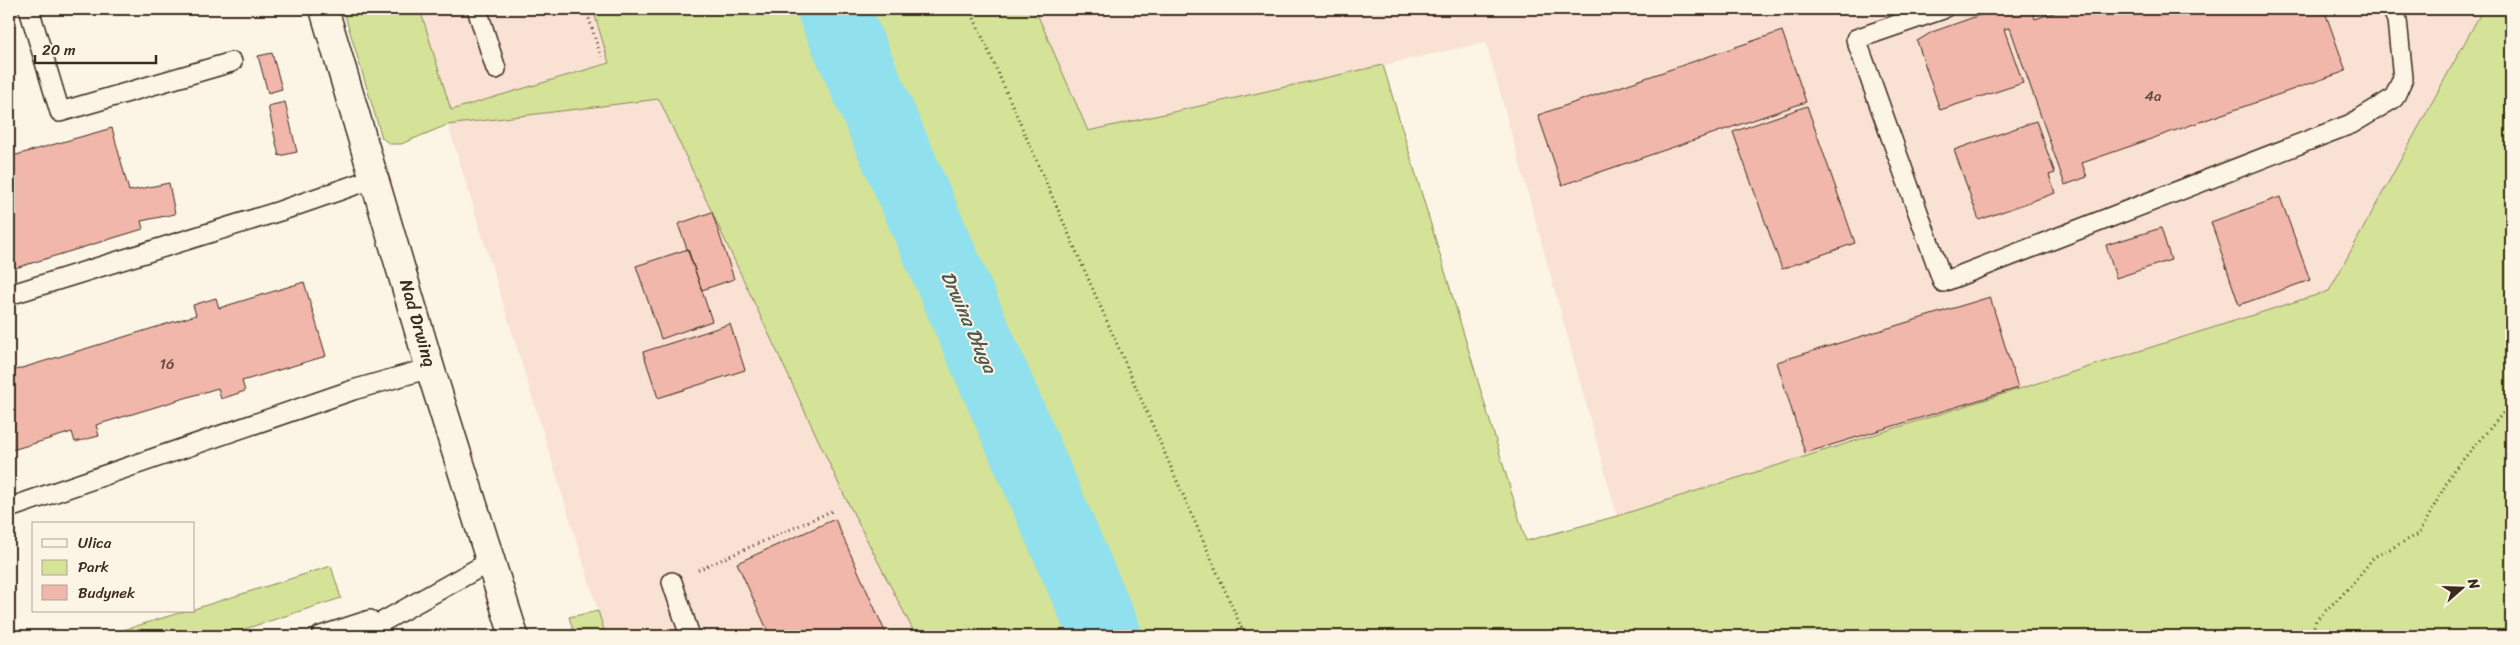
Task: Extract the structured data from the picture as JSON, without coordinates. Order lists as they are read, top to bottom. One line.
{"streets":{"street":["Nad Drwiną"]},"water":["Drwina Długa"],"house_numbers":["4a","16"],"legend":["Ulica","Park","Budynek"],"scale_bar":"20 m","north":"right"}
